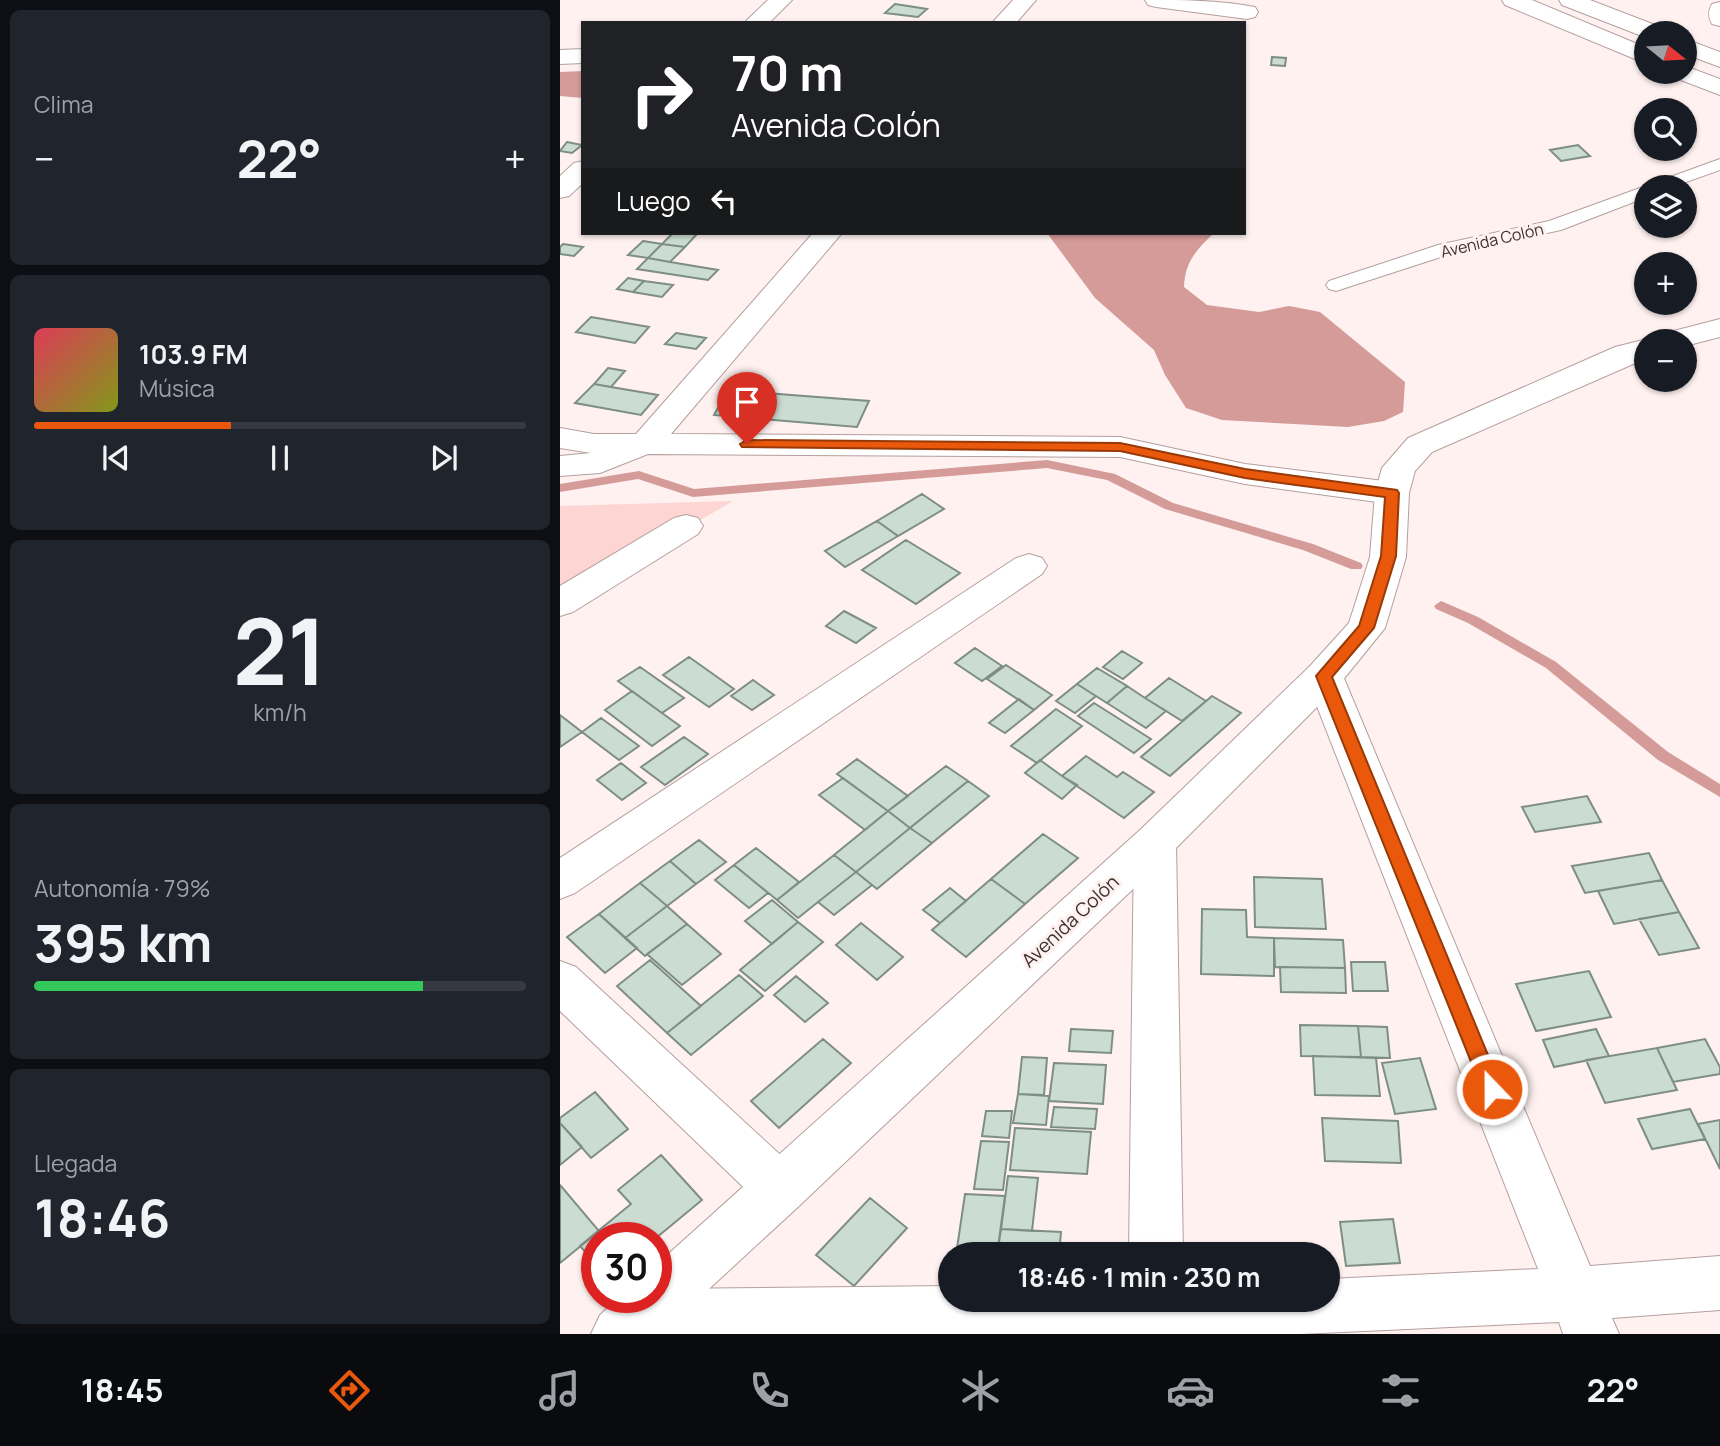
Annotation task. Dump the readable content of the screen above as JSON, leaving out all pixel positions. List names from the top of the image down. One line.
{"streets":{"street":["Avenida Colón"]},"north":"right","page":{"tile":["Clima",["21","km/h"],["Autonomía · 79%","395 km"],["Llegada","18:46"]],"map_buttons":["+","−"],"turn":["70 m","Avenida Colón"],"heat":["−","22°","+"],"then":"Luego","song":["103.9 FM","Música"],"limit":"30","trip":"18:46 · 1 min · 230 m","tabs":["18:45","22°"]}}
